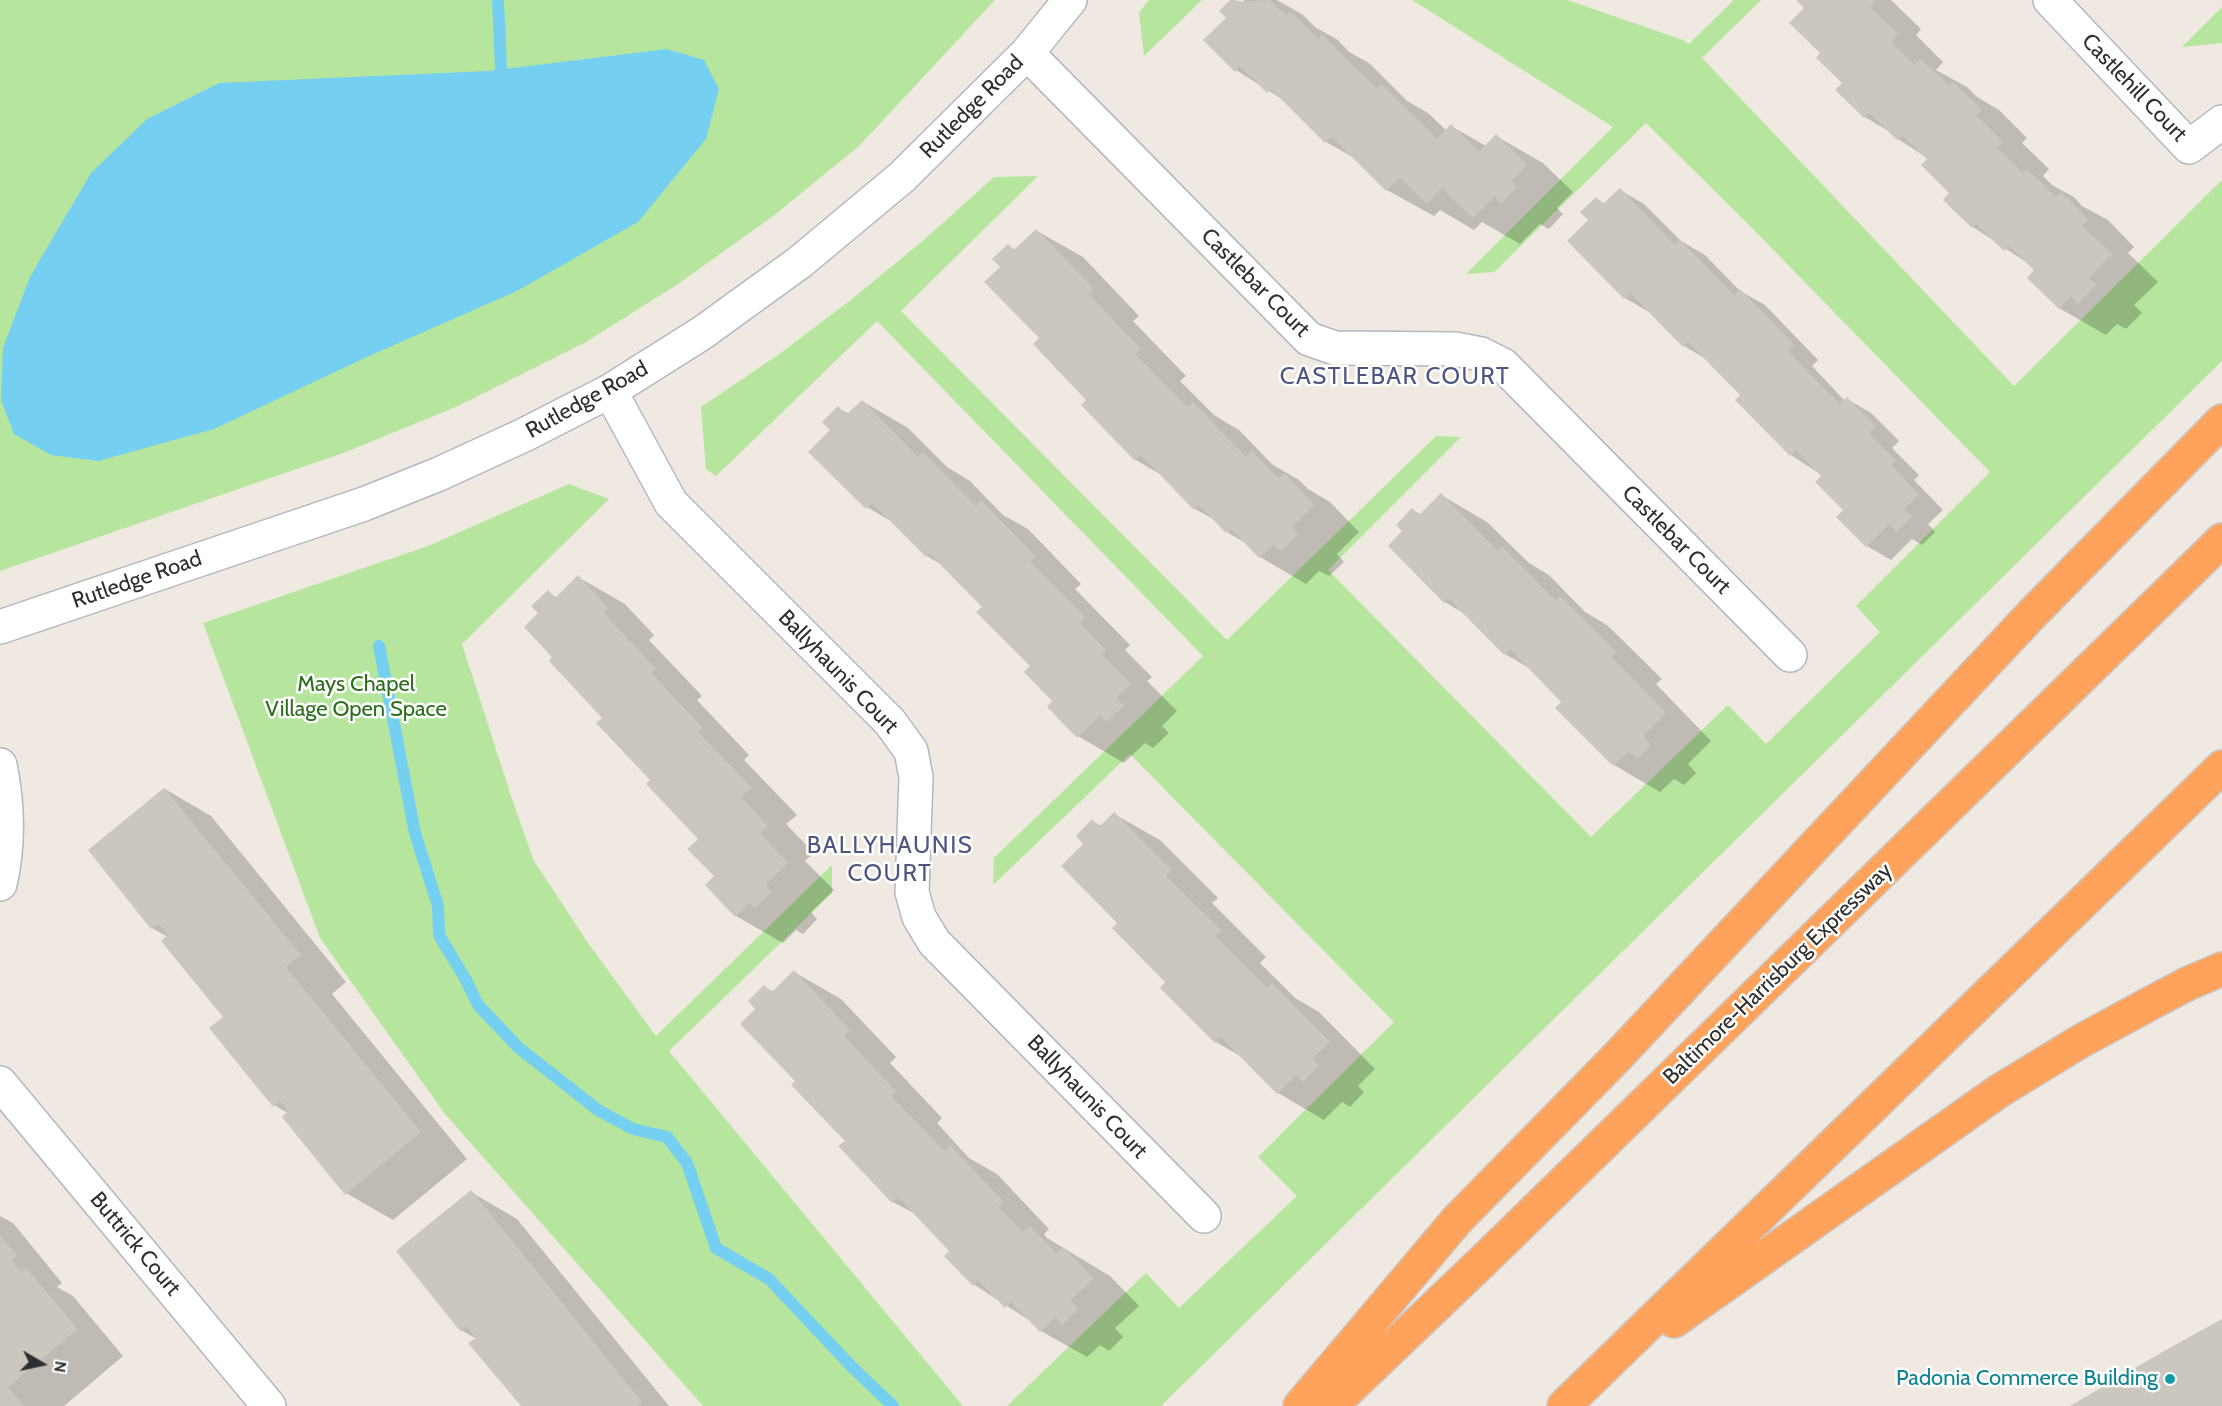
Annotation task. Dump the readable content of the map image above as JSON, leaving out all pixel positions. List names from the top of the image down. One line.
{"streets":{"highway":["Baltimore-Harrisburg Expressway"],"street":["Castlehill Court","Rutledge Road","Castlebar Court","Ballyhaunis Court","Buttrick Court"]},"crossings":[["Rutledge Road","Castlebar Court"],["Rutledge Road","Ballyhaunis Court"]],"districts":["CASTLEBAR COURT","BALLYHAUNIS COURT"],"parks":["Mays Chapel Village Open Space"],"places":["Padonia Commerce Building"],"north":"right"}
